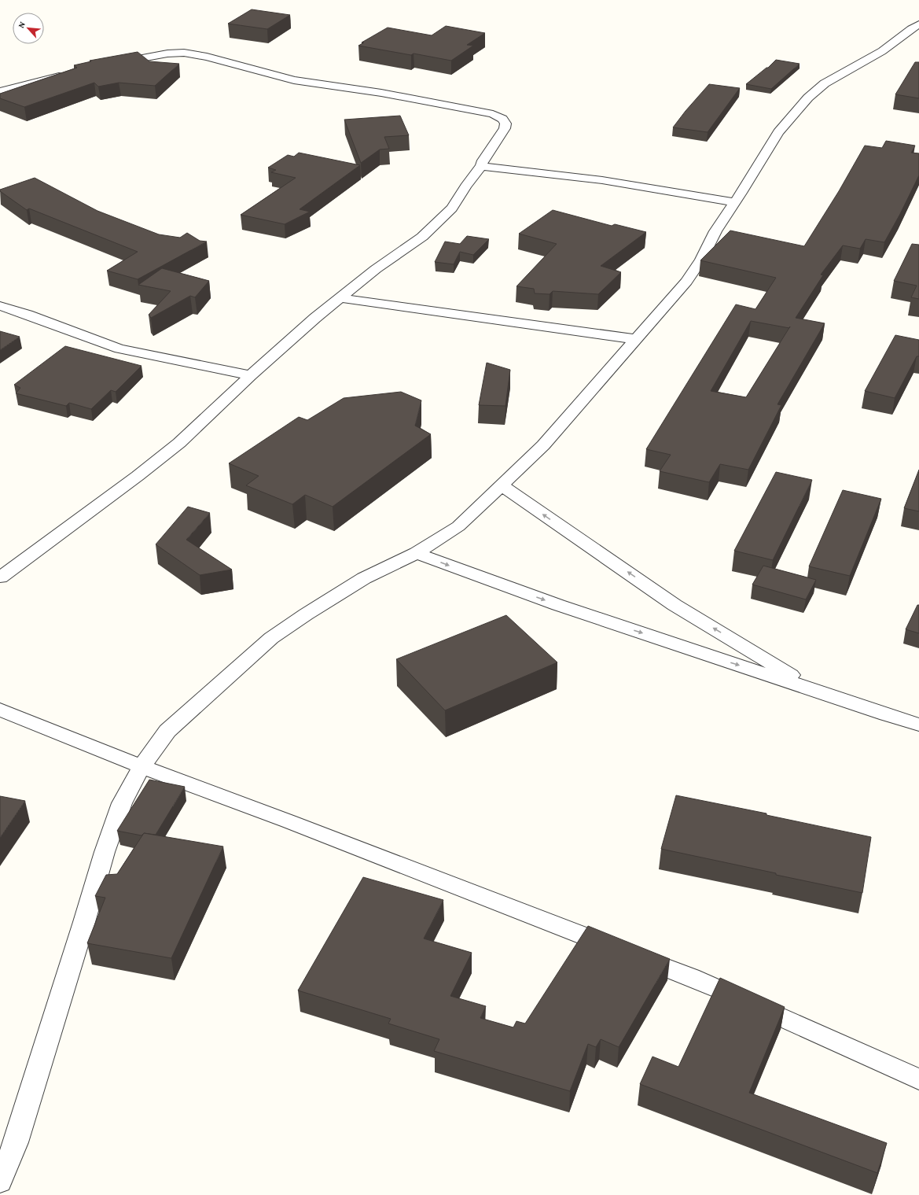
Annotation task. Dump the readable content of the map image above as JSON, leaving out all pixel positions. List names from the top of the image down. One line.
{"north":"top left"}
